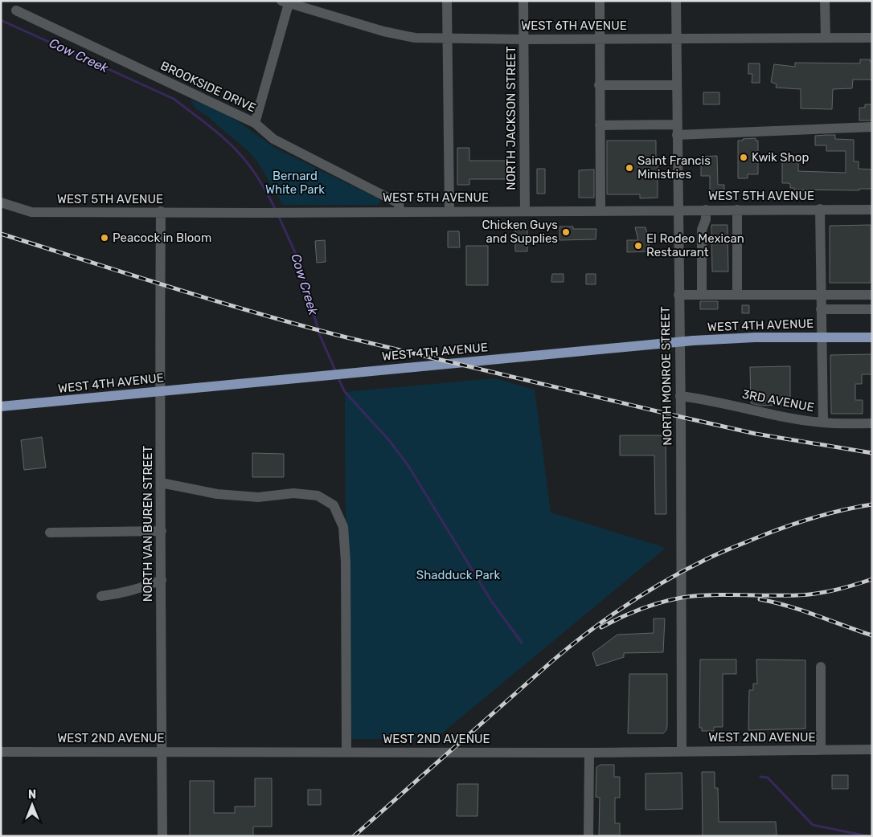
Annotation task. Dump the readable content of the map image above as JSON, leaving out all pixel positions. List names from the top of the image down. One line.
{"streets":{"main road":["WEST 4TH AVENUE"],"street":["WEST 6TH AVENUE","BROOKSIDE DRIVE","NORTH JACKSON STREET","WEST 5TH AVENUE","NORTH MONROE STREET","3RD AVENUE","NORTH VAN BUREN STREET","WEST 2ND AVENUE"]},"crossings":[["WEST 6TH AVENUE","NORTH JACKSON STREET"],["WEST 6TH AVENUE","NORTH MONROE STREET"],["BROOKSIDE DRIVE","WEST 5TH AVENUE"],["NORTH JACKSON STREET","WEST 5TH AVENUE"],["WEST 5TH AVENUE","NORTH MONROE STREET"],["WEST 5TH AVENUE","NORTH VAN BUREN STREET"],["WEST 4TH AVENUE","NORTH VAN BUREN STREET"],["NORTH MONROE STREET","3RD AVENUE"],["NORTH MONROE STREET","WEST 2ND AVENUE"],["NORTH VAN BUREN STREET","WEST 2ND AVENUE"]],"water":["Cow Creek"],"parks":["Bernard White Park","Shadduck Park"],"places":["Kwik Shop","Saint Francis Ministries","Chicken Guys and Supplies","Peacock in Bloom","El Rodeo Mexican Restaurant"],"north":"top"}
